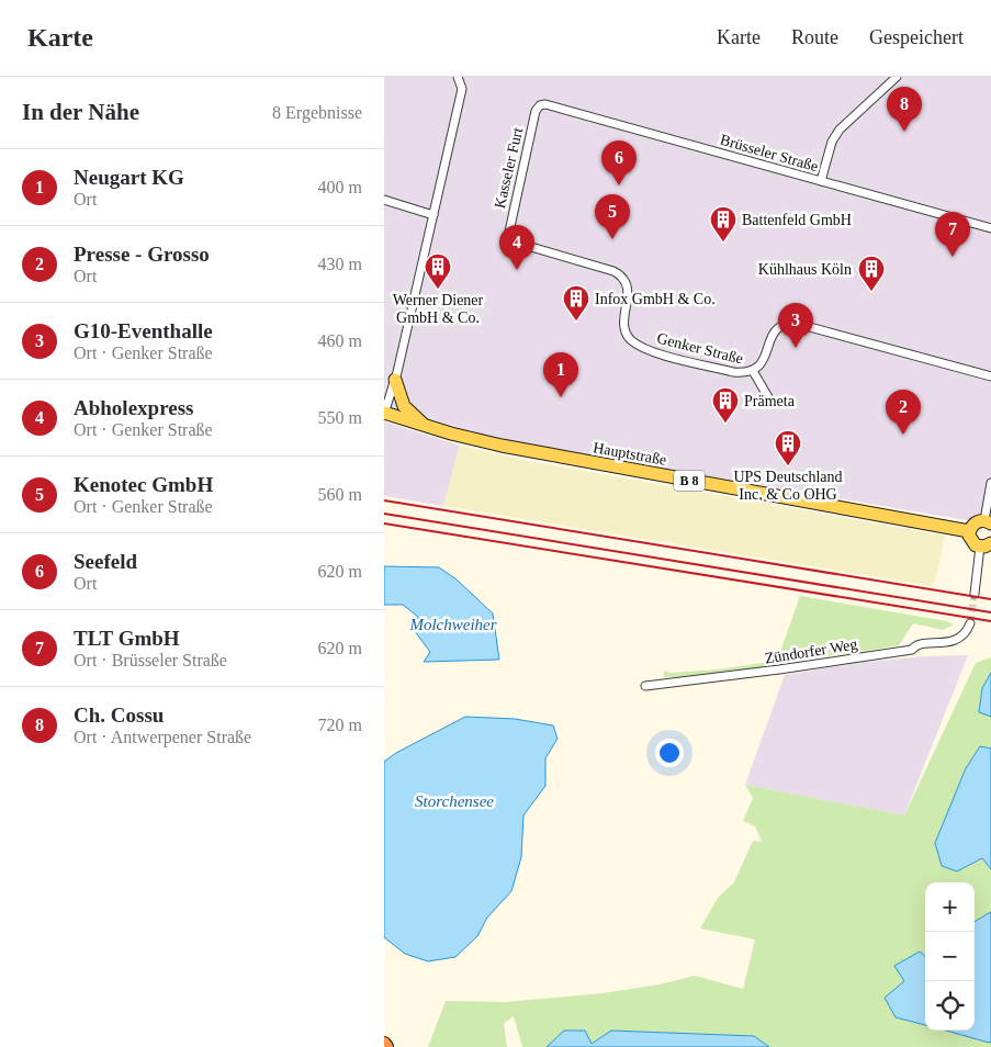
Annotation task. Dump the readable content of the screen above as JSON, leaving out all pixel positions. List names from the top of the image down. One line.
{"streets":{"main road":["Hauptstraße","B 8"],"street":["Brüsseler Straße","Kasseler Furt","Genker Straße","Zündorfer Weg"]},"crossings":[["Brüsseler Straße","Kasseler Furt"],["Kasseler Furt","Genker Straße"]],"water":["Molchweiher","Storchensee"],"places":{"building":["Battenfeld GmbH","Werner Diener GmbH & Co.","Kühlhaus Köln","Infox GmbH & Co.","Prämeta","UPS Deutschland Inc. & Co OHG"]},"page":{"header":"Karte","nav":["Karte","Route","Gespeichert"],"heading":["In der Nähe","8 Ergebnisse"],"pins":["8","6","5","7","4","3","1","2"],"list":[{"mark":"1","name":"Neugart KG","note":"Ort","value":"400 m"},{"mark":"2","name":"Presse - Grosso","note":"Ort","value":"430 m"},{"mark":"3","name":"G10-Eventhalle","note":"Ort · Genker Straße","value":"460 m"},{"mark":"4","name":"Abholexpress","note":"Ort · Genker Straße","value":"550 m"},{"mark":"5","name":"Kenotec GmbH","note":"Ort · Genker Straße","value":"560 m"},{"mark":"6","name":"Seefeld","note":"Ort","value":"620 m"},{"mark":"7","name":"TLT GmbH","note":"Ort · Brüsseler Straße","value":"620 m"},{"mark":"8","name":"Ch. Cossu","note":"Ort · Antwerpener Straße","value":"720 m"}],"map_buttons":["+","−"]}}
